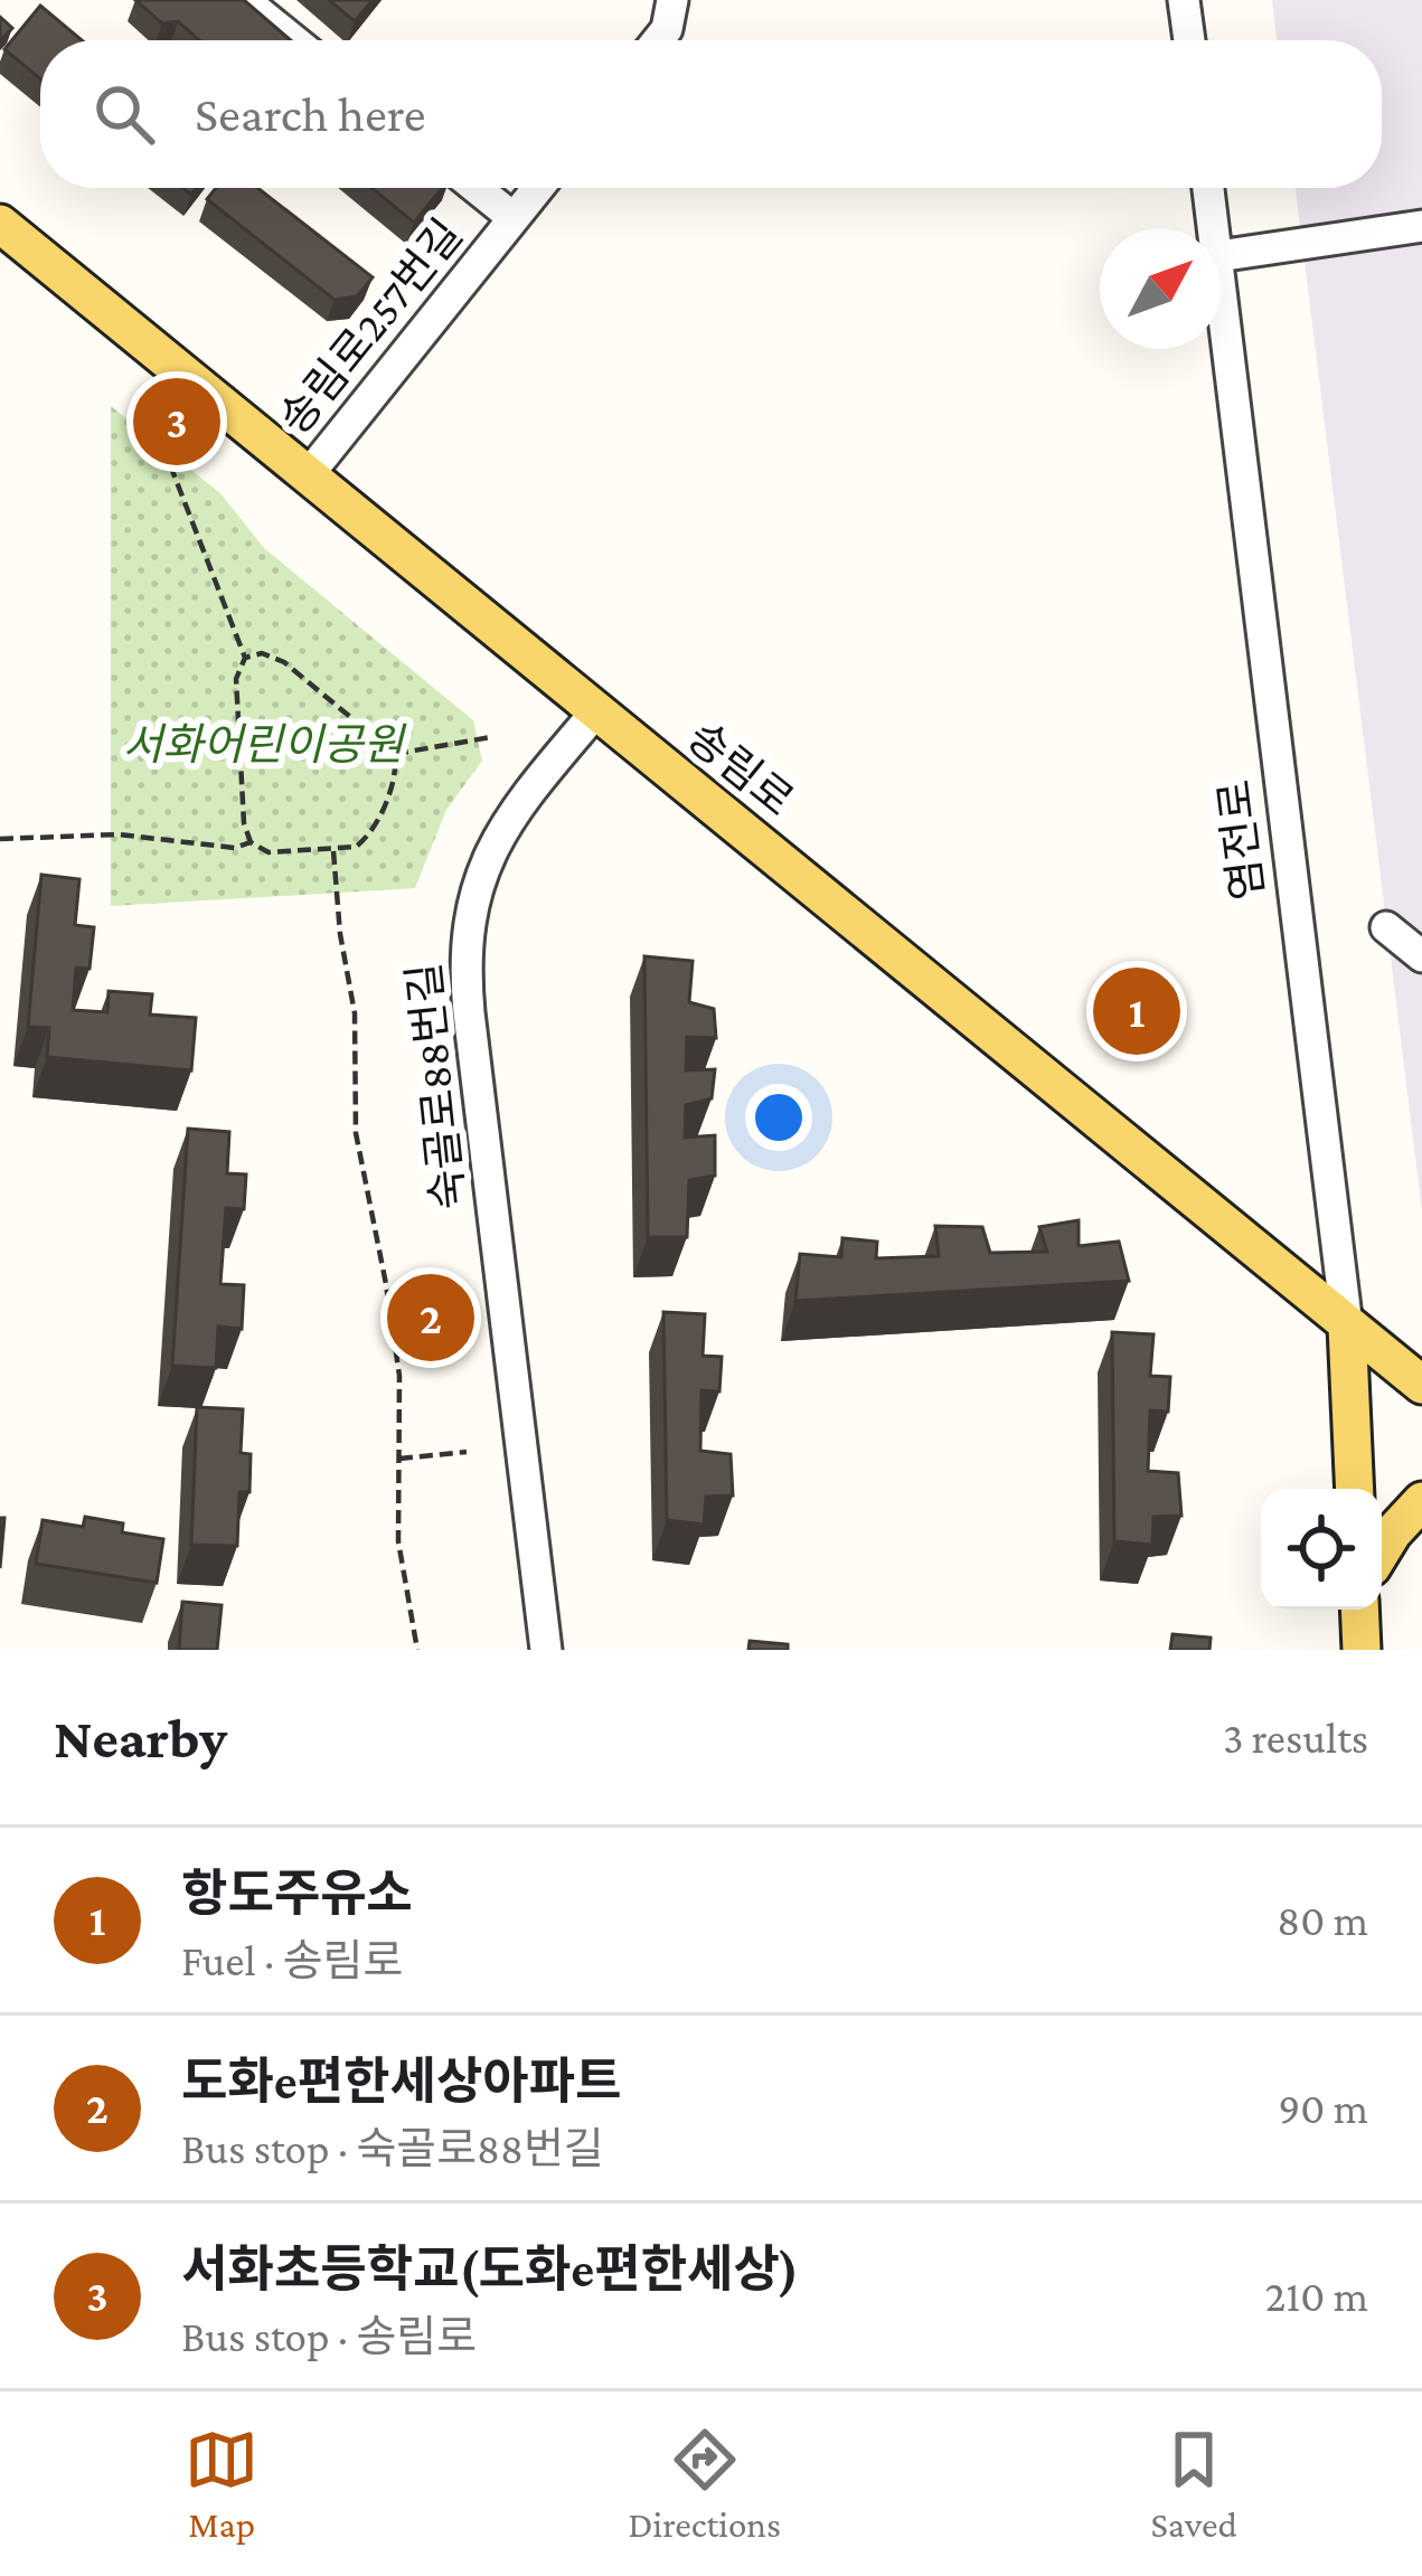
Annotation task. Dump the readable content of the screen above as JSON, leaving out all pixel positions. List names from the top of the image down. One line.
{"streets":{"main road":["송림로","염전로"],"street":["송림로257번길","숙골로88번길"]},"crossings":[["송림로257번길","송림로"],["송림로","염전로"],["송림로","숙골로88번길"]],"parks":["서화어린이공원"],"north":"top right","page":{"search":"Search here","pins":["3","1","2"],"heading":["Nearby","3 results"],"list":[{"mark":"1","name":"항도주유소","note":"Fuel · 송림로","value":"80 m"},{"mark":"2","name":"도화e편한세상아파트","note":"Bus stop · 숙골로88번길","value":"90 m"},{"mark":"3","name":"서화초등학교(도화e편한세상)","note":"Bus stop · 송림로","value":"210 m"}],"nav":["Map","Directions","Saved"]}}
